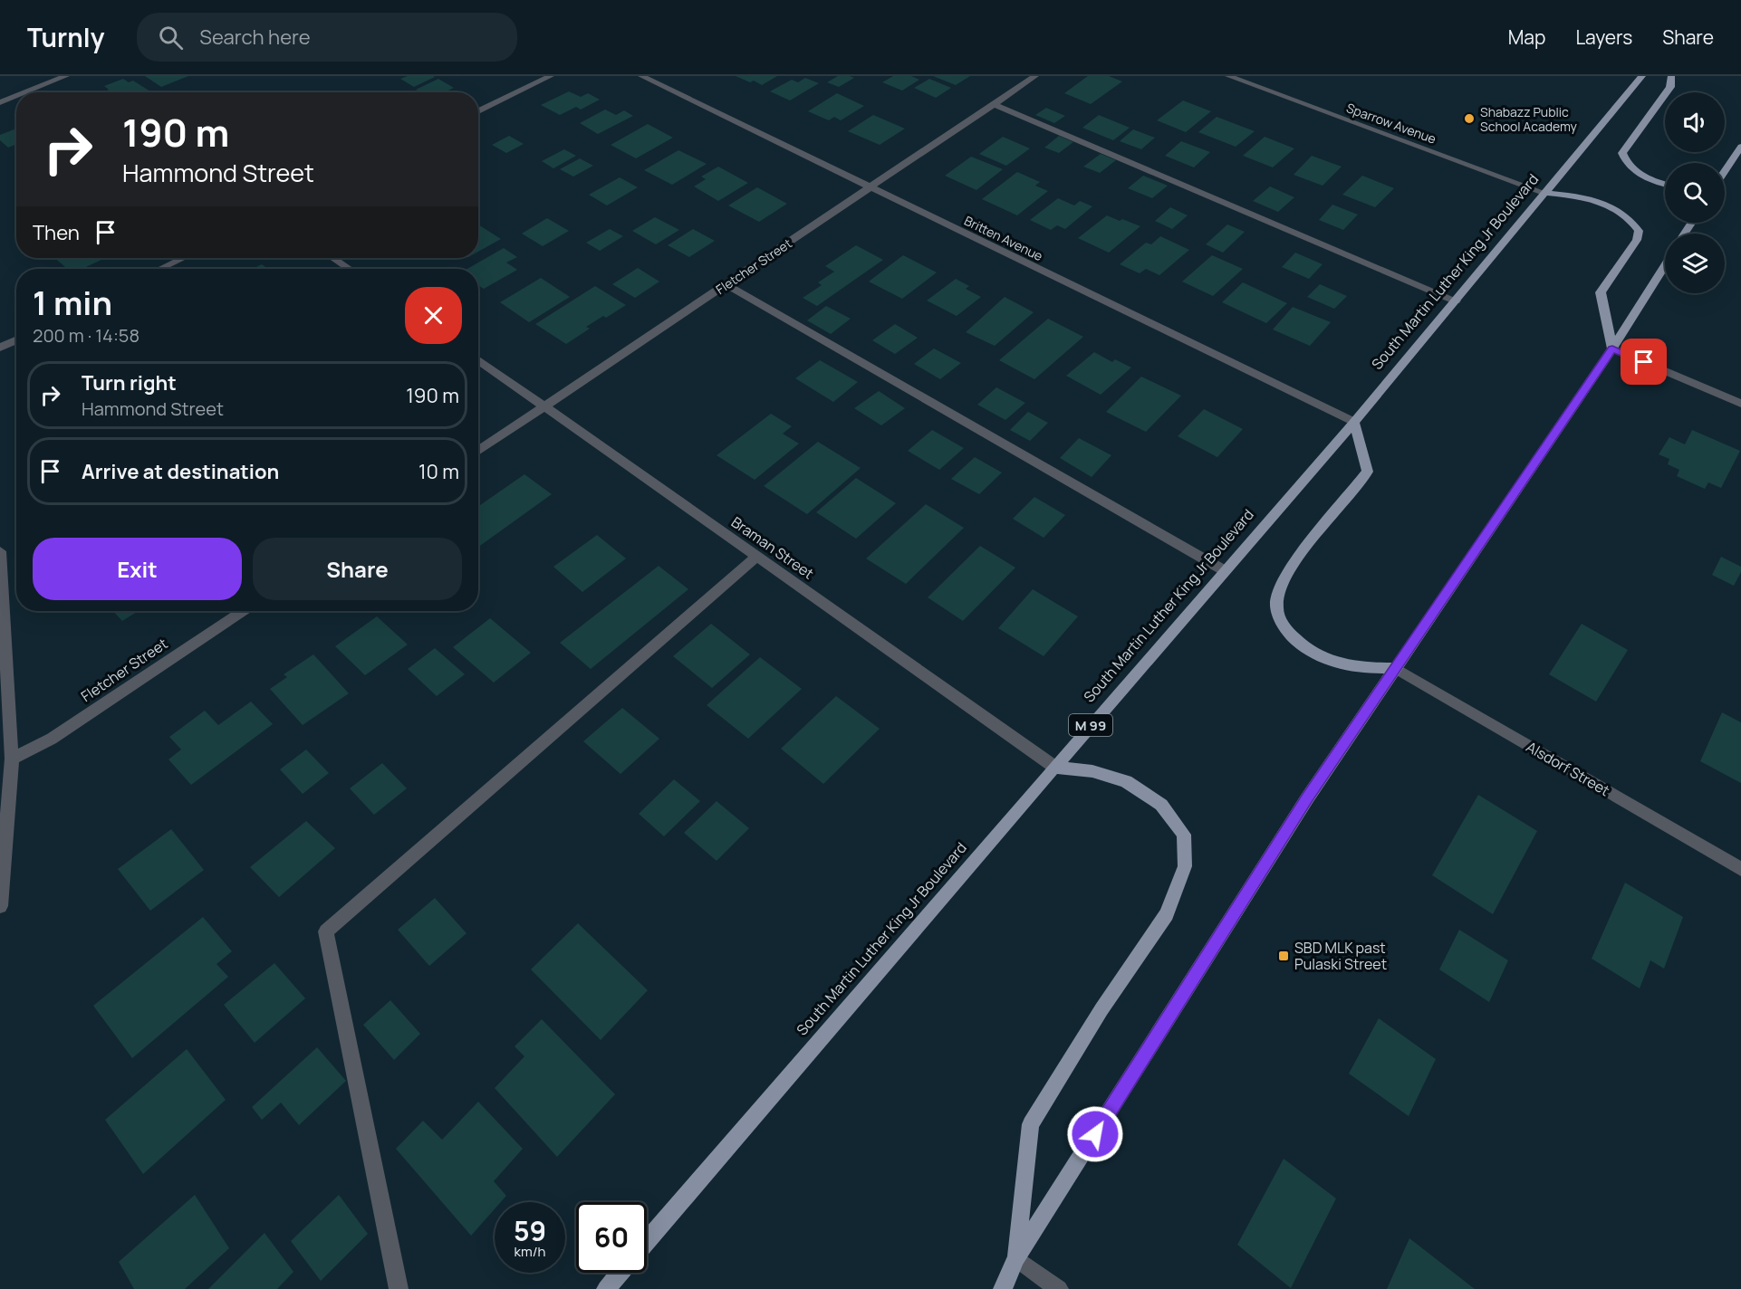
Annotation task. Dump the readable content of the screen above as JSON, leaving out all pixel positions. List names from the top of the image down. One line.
{"streets":{"main road":["South Martin Luther King Jr Boulevard","M 99"],"street":["Sparrow Avenue","Britten Avenue","Fletcher Street","Braman Street","Alsdorf Street"]},"crossings":[["Sparrow Avenue","South Martin Luther King Jr Boulevard"],["Britten Avenue","Fletcher Street"],["Britten Avenue","South Martin Luther King Jr Boulevard"],["Fletcher Street","Braman Street"],["South Martin Luther King Jr Boulevard","Braman Street"]],"places":{"other":["Shabazz Public School Academy"],"transit":["SBD MLK past Pulaski Street"]},"page":{"header":"Turnly","search":"Search here","nav":["Map","Layers","Share"],"turn":["190 m","Hammond Street"],"then":"Then","heading":["1 min","200 m · 14:58"],"list":[{"name":"Turn right","note":"Hammond Street","value":"190 m"},{"name":"Arrive at destination","value":"10 m"}],"buttons":["Exit","Share"],"speed":"59 km/h","limit":"60"}}
